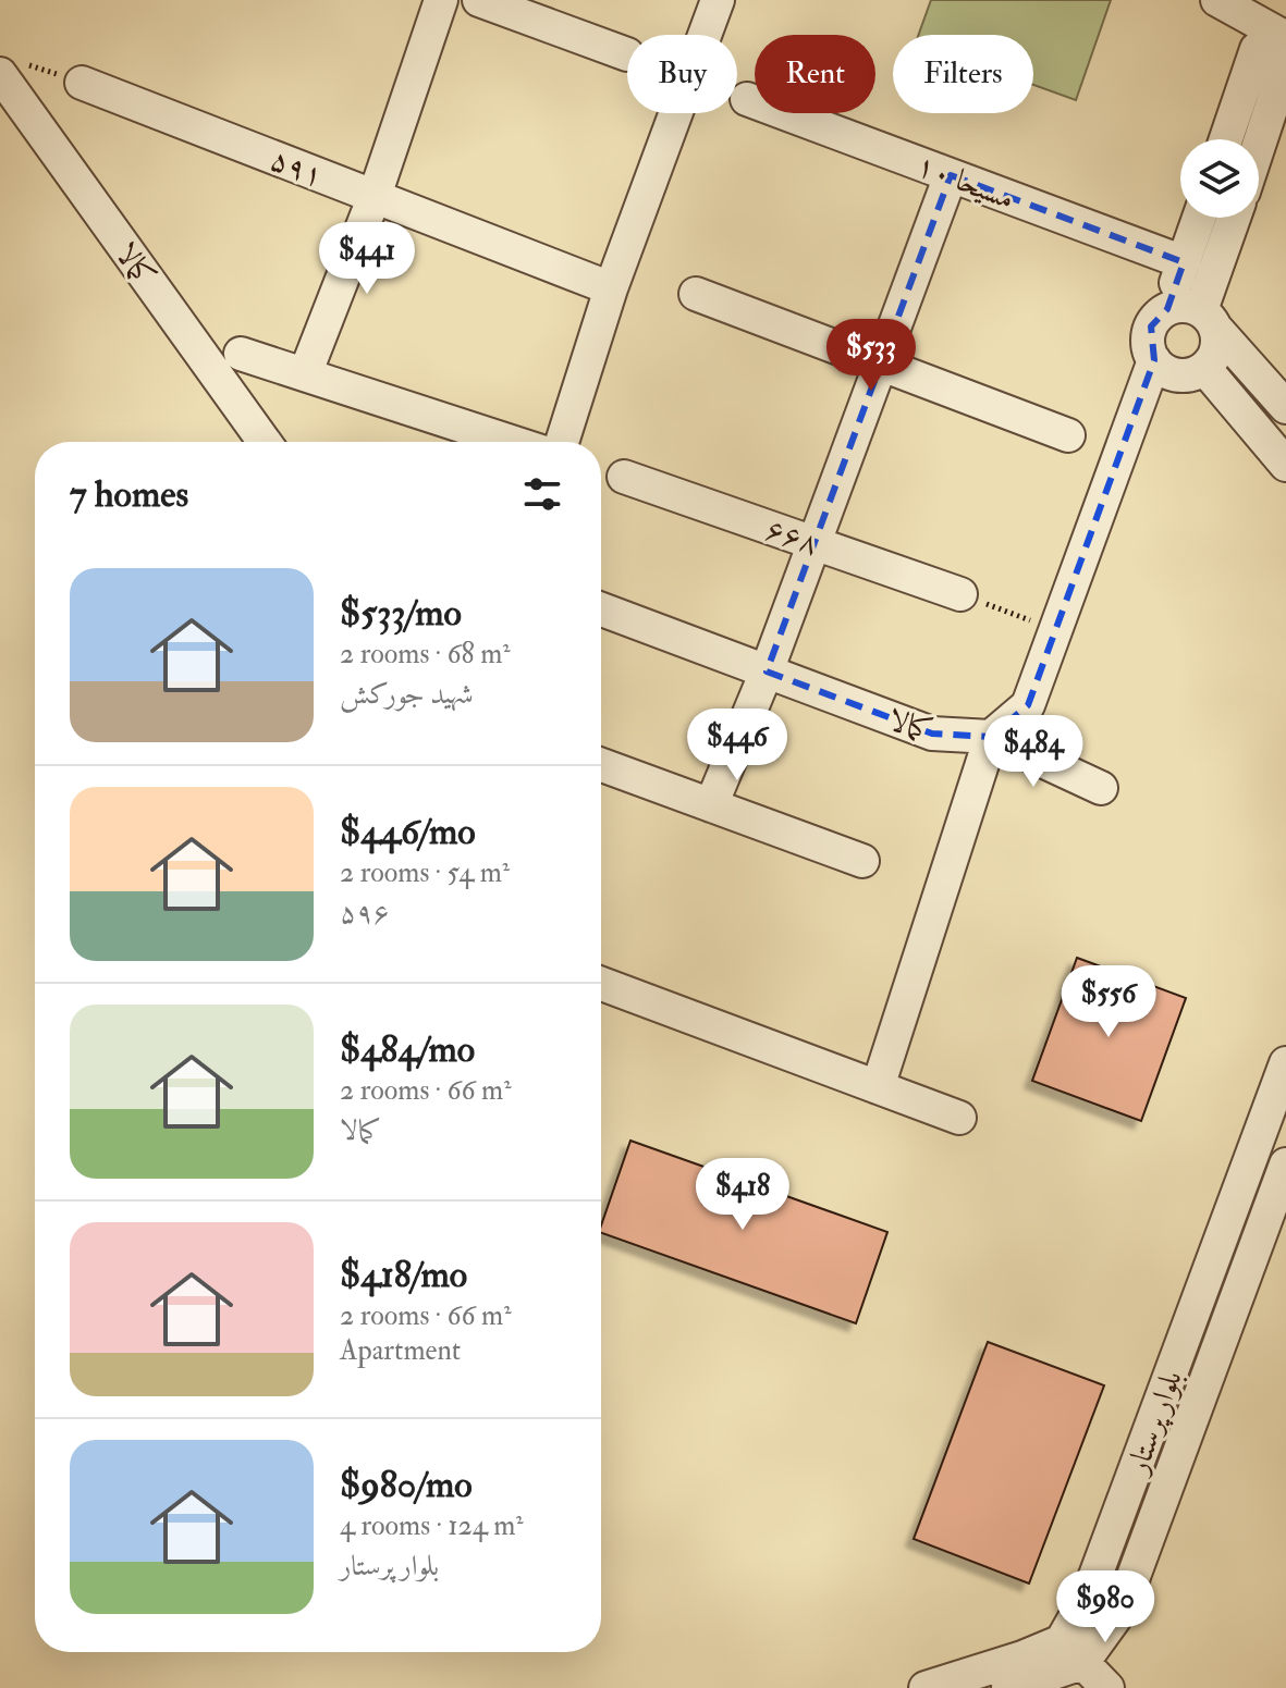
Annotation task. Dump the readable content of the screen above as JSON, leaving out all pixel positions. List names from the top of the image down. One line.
{"streets":{"street":["۵۹۱","مسيحا ۱۰","کمالا","۶۶۸","بلوار پرستار"]},"page":{"chip":["Buy","Rent","Filters"],"price":["$441","$533","$446","$484","$556","$418","$980"],"heading":"7 homes","list":[{"name":"$533/mo","note":"2 rooms · 68 m² · شهید جورکش"},{"name":"$446/mo","note":"2 rooms · 54 m² · ۵۹۶"},{"name":"$484/mo","note":"2 rooms · 66 m² · کمالا"},{"name":"$418/mo","note":"2 rooms · 66 m² · Apartment"},{"name":"$980/mo","note":"4 rooms · 124 m² · بلوار پرستار"}]}}
